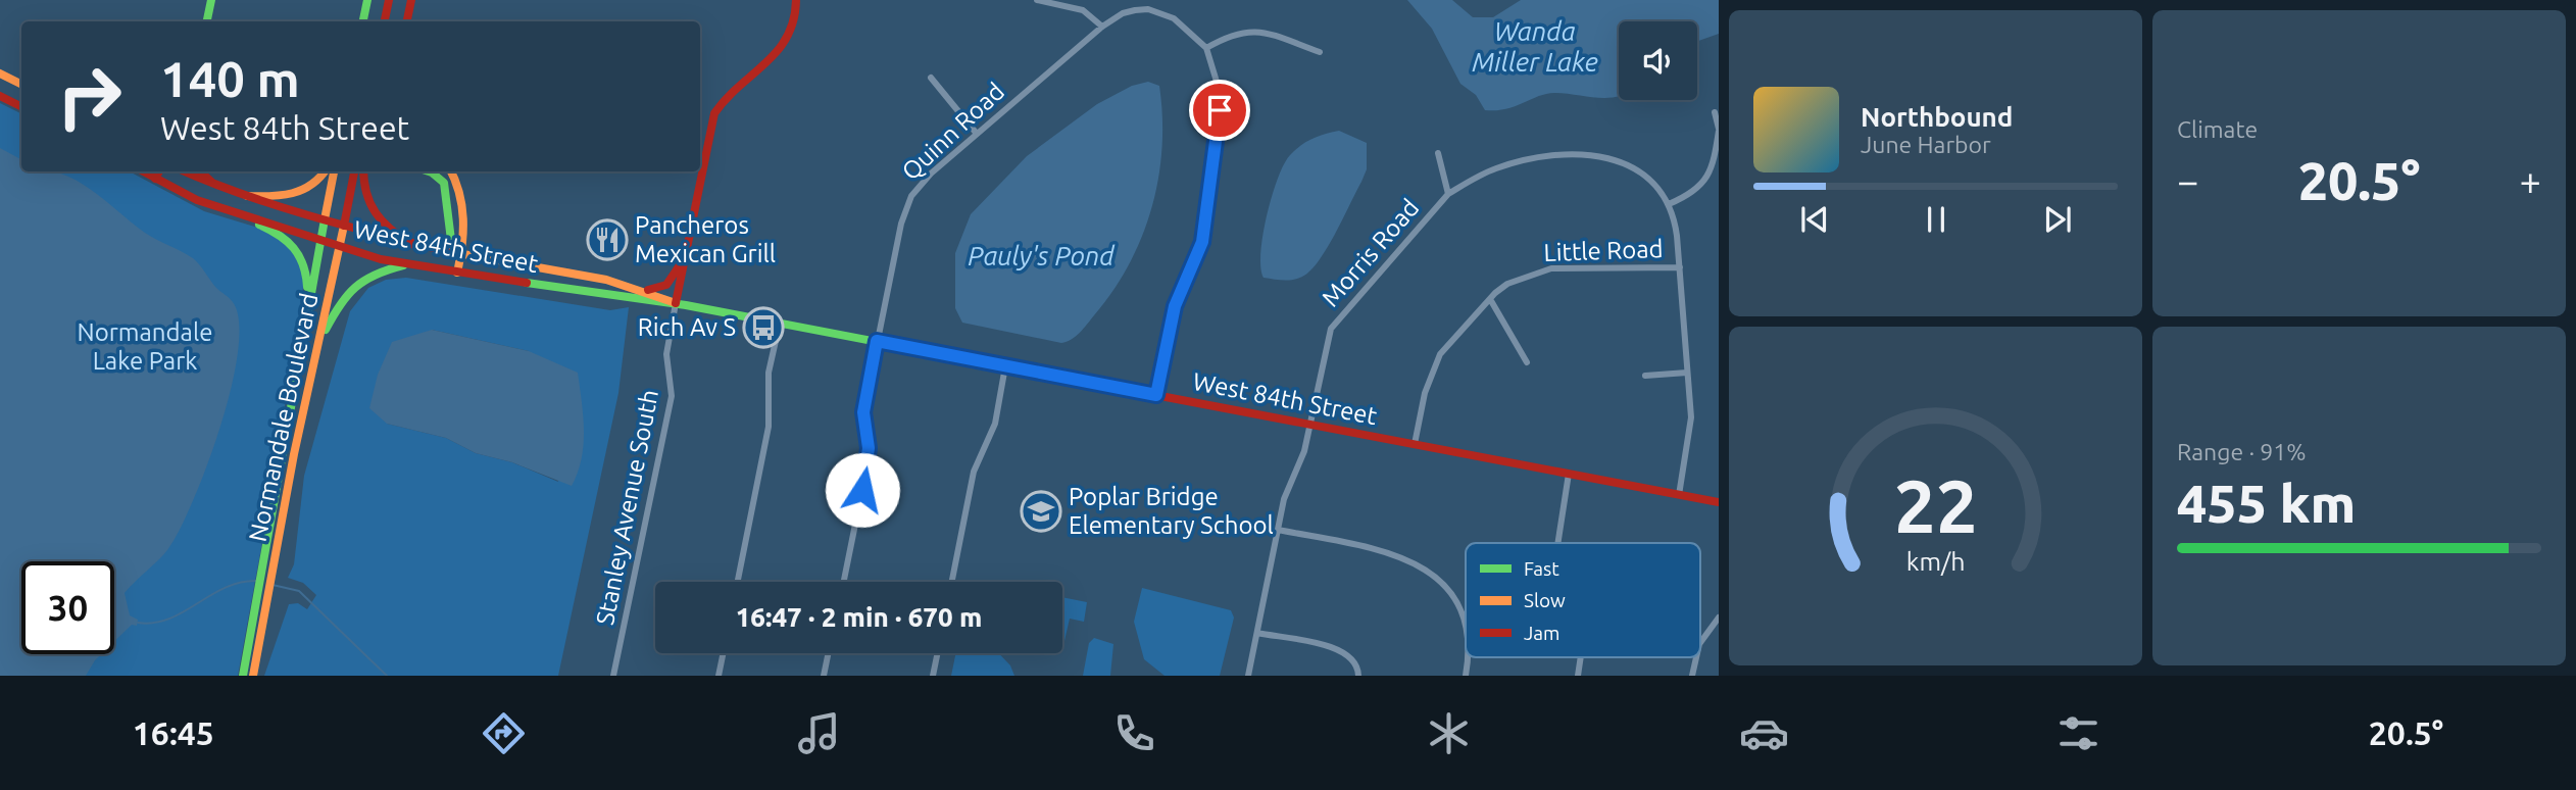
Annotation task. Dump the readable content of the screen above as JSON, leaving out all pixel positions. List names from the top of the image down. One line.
{"streets":{"main road":["West 84th Street","Normandale Boulevard"],"street":["Quinn Road","Little Road","Morris Road","Stanley Avenue South"]},"crossings":[["Quinn Road","West 84th Street"],["West 84th Street","Little Road"],["West 84th Street","Morris Road"],["West 84th Street","Normandale Boulevard"],["West 84th Street","Stanley Avenue South"]],"water":["Wanda Miller Lake","Pauly's Pond"],"parks":["Normandale Lake Park"],"places":{"restaurant":["Pancheros Mexican Grill"],"bus stop":["Rich Av S"],"school or university":["Poplar Bridge Elementary School"]},"legend":["Fast","Slow","Jam"],"page":{"tile":["Climate",["Range · 91%","455 km"]],"turn":["140 m","West 84th Street"],"song":["Northbound","June Harbor"],"heat":["−","20.5°","+"],"limit":"30","trip":"16:47 · 2 min · 670 m","tabs":["16:45","20.5°"],"gauge":["22","km/h"]}}
